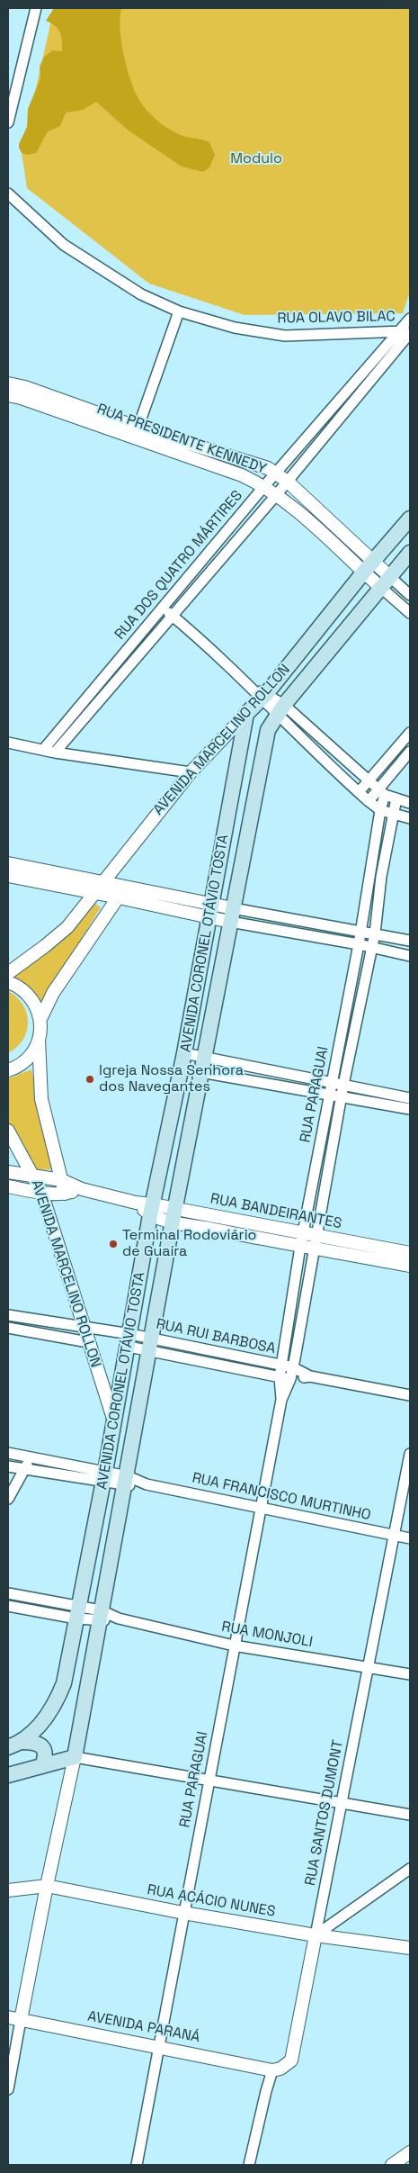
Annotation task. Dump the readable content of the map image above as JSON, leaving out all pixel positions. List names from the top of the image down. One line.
{"streets":{"main road":["AVENIDA MARCELINO ROLLON","AVENIDA CORONEL OTÁVIO TOSTA"],"street":["RUA OLAVO BILAC","RUA PRESIDENTE KENNEDY","RUA DOS QUATRO MÁRTIRES","RUA PARAGUAI","RUA BANDEIRANTES","RUA RUI BARBOSA","RUA FRANCISCO MURTINHO","RUA MONJOLI","RUA SANTOS DUMONT","RUA ACÁCIO NUNES","AVENIDA PARANÁ"]},"crossings":[["RUA OLAVO BILAC","RUA DOS QUATRO MÁRTIRES"],["RUA PRESIDENTE KENNEDY","RUA DOS QUATRO MÁRTIRES"],["RUA PRESIDENTE KENNEDY","AVENIDA MARCELINO ROLLON"],["AVENIDA MARCELINO ROLLON","AVENIDA CORONEL OTÁVIO TOSTA"],["AVENIDA MARCELINO ROLLON","RUA BANDEIRANTES"],["AVENIDA MARCELINO ROLLON","RUA RUI BARBOSA"],["AVENIDA CORONEL OTÁVIO TOSTA","RUA BANDEIRANTES"],["AVENIDA CORONEL OTÁVIO TOSTA","RUA RUI BARBOSA"],["AVENIDA CORONEL OTÁVIO TOSTA","RUA FRANCISCO MURTINHO"],["AVENIDA CORONEL OTÁVIO TOSTA","RUA MONJOLI"],["RUA PARAGUAI","RUA BANDEIRANTES"],["RUA PARAGUAI","RUA RUI BARBOSA"],["RUA PARAGUAI","RUA FRANCISCO MURTINHO"],["RUA PARAGUAI","RUA MONJOLI"],["RUA PARAGUAI","RUA ACÁCIO NUNES"],["RUA PARAGUAI","AVENIDA PARANÁ"],["RUA FRANCISCO MURTINHO","RUA SANTOS DUMONT"],["RUA MONJOLI","RUA SANTOS DUMONT"],["RUA SANTOS DUMONT","RUA ACÁCIO NUNES"],["RUA SANTOS DUMONT","AVENIDA PARANÁ"]],"parks":["Modulo"],"places":["Igreja Nossa Senhora dos Navegantes","Terminal Rodoviário de Guaíra"]}
